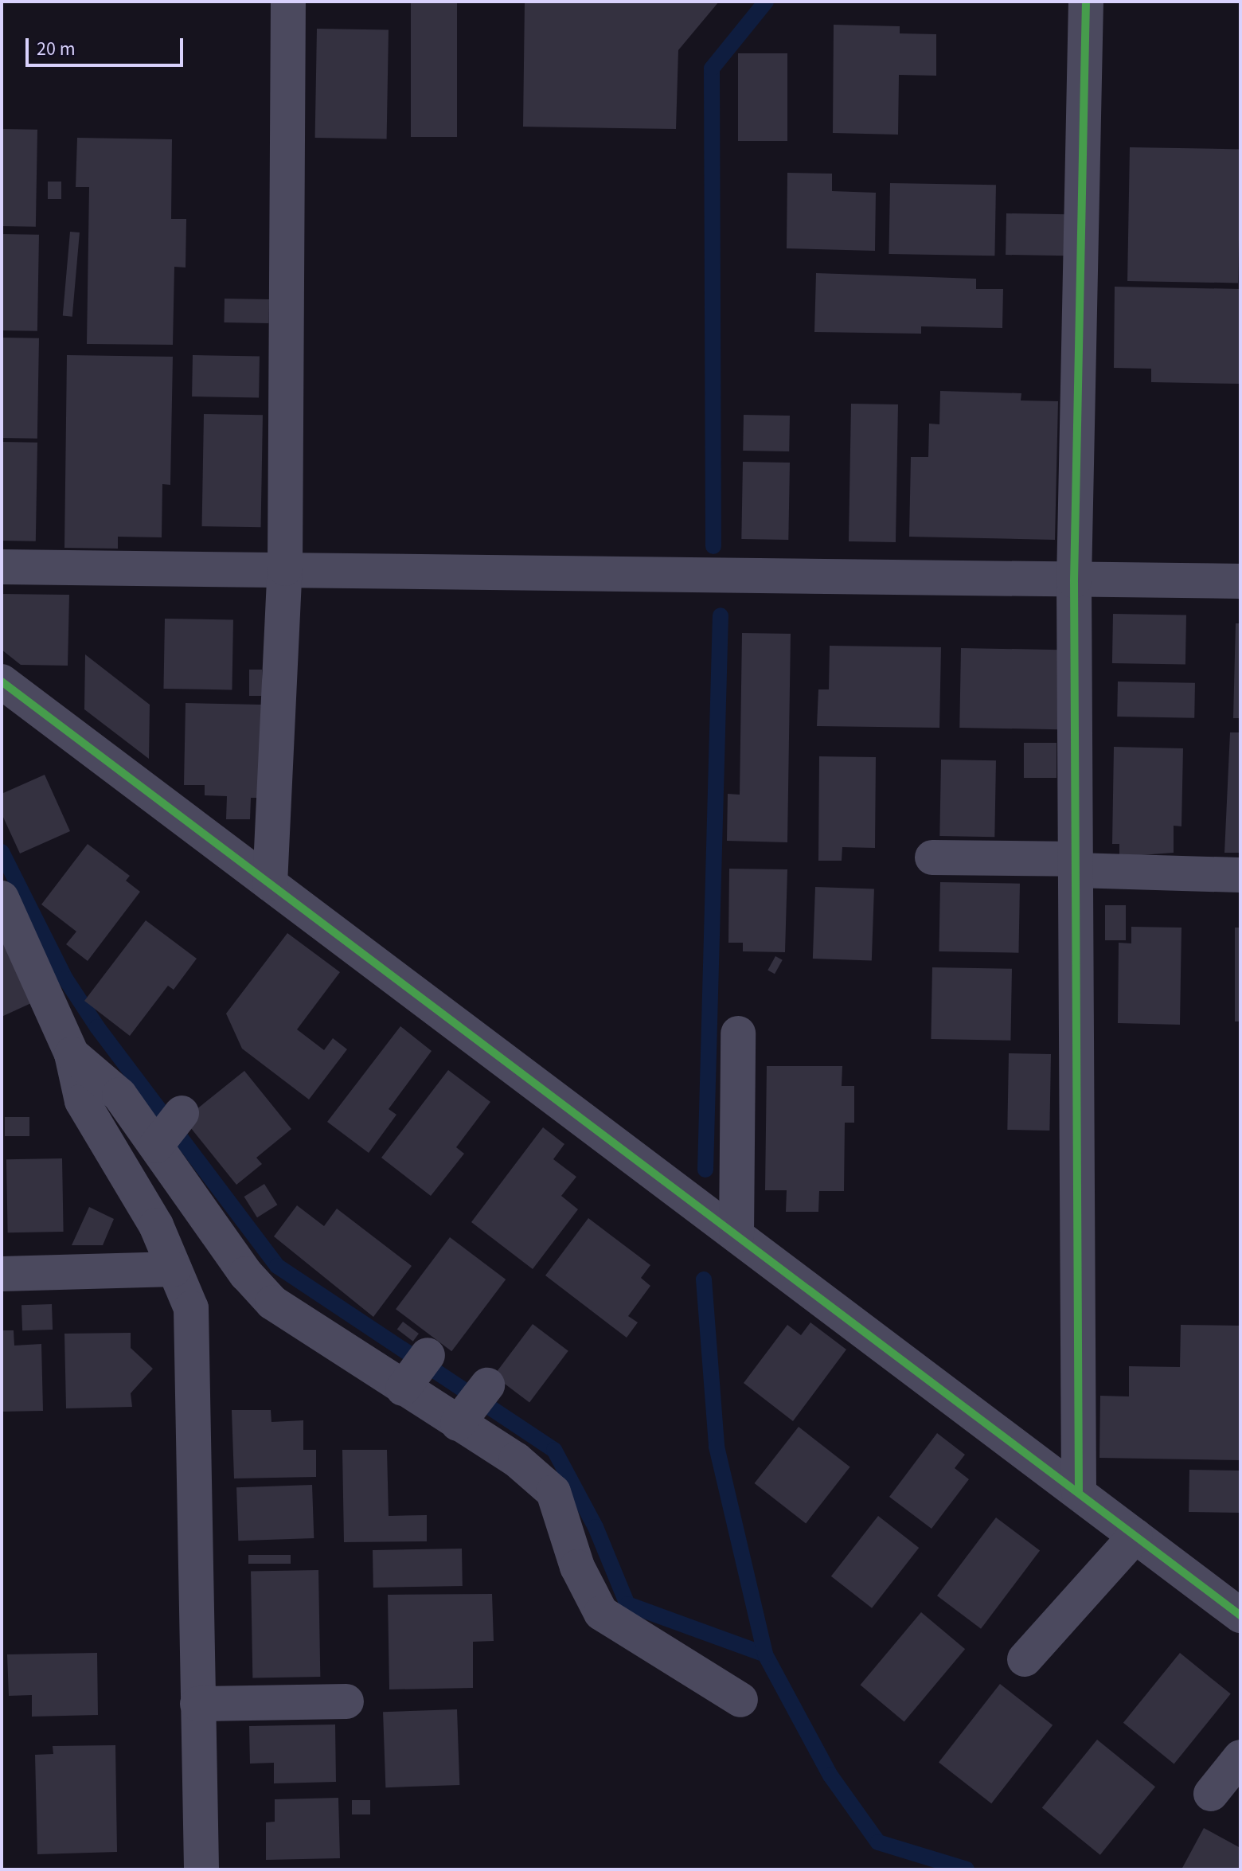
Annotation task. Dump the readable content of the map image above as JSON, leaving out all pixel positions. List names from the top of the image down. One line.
{"scale_bar":"20 m"}
